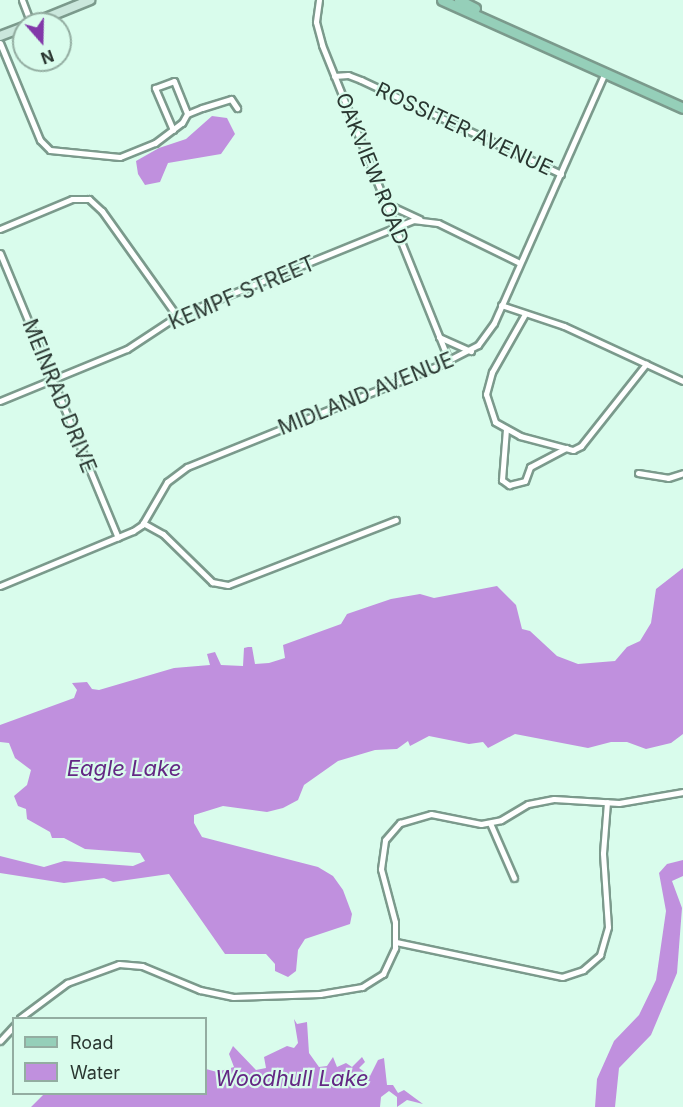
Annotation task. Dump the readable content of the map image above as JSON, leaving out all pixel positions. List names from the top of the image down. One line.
{"streets":{"street":["ROSSITER AVENUE","OAKVIEW ROAD","KEMPF STREET","MIDLAND AVENUE","MEINRAD DRIVE"]},"crossings":[["ROSSITER AVENUE","OAKVIEW ROAD"],["ROSSITER AVENUE","MIDLAND AVENUE"],["OAKVIEW ROAD","KEMPF STREET"],["OAKVIEW ROAD","MIDLAND AVENUE"],["KEMPF STREET","MEINRAD DRIVE"],["MIDLAND AVENUE","MEINRAD DRIVE"]],"water":["Eagle Lake","Woodhull Lake"],"legend":["Road","Water"],"north":"bottom"}
